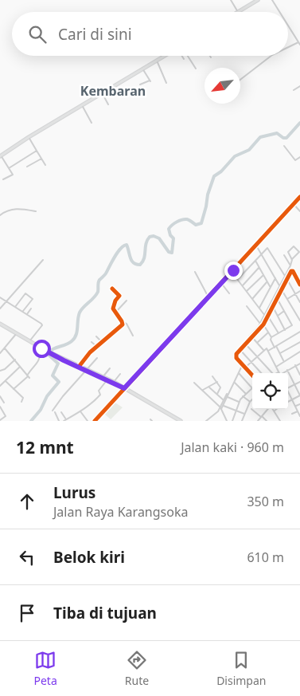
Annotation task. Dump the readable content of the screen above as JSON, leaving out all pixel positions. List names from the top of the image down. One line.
{"districts":["Kembaran"],"north":"bottom left","page":{"search":"Cari di sini","heading":["12 mnt","Jalan kaki · 960 m"],"list":[["Lurus","Jalan Raya Karangsoka","350 m"],["Belok kiri","610 m"],"Tiba di tujuan"],"nav":["Peta","Rute","Disimpan"]}}
